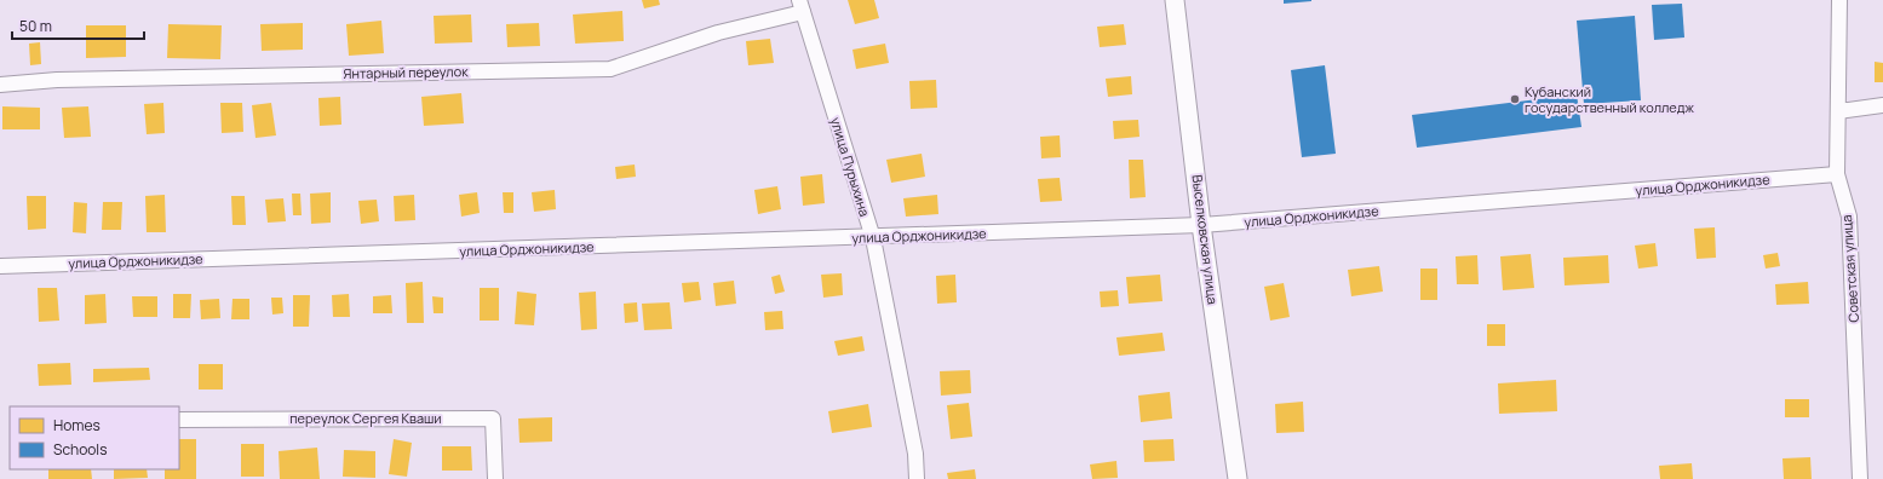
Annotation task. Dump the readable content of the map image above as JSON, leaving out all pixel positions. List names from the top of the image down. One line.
{"streets":{"street":["Янтарный переулок","улица Пурыхина","улица Орджоникидзе","Выселковская улица","Советская улица","переулок Сергея Кваши"]},"crossings":[["Янтарный переулок","улица Пурыхина"],["улица Пурыхина","улица Орджоникидзе"],["улица Орджоникидзе","Выселковская улица"],["улица Орджоникидзе","Советская улица"]],"places":["Кубанский государственный колледж"],"legend":["Homes","Schools"],"scale_bar":"50 m"}
